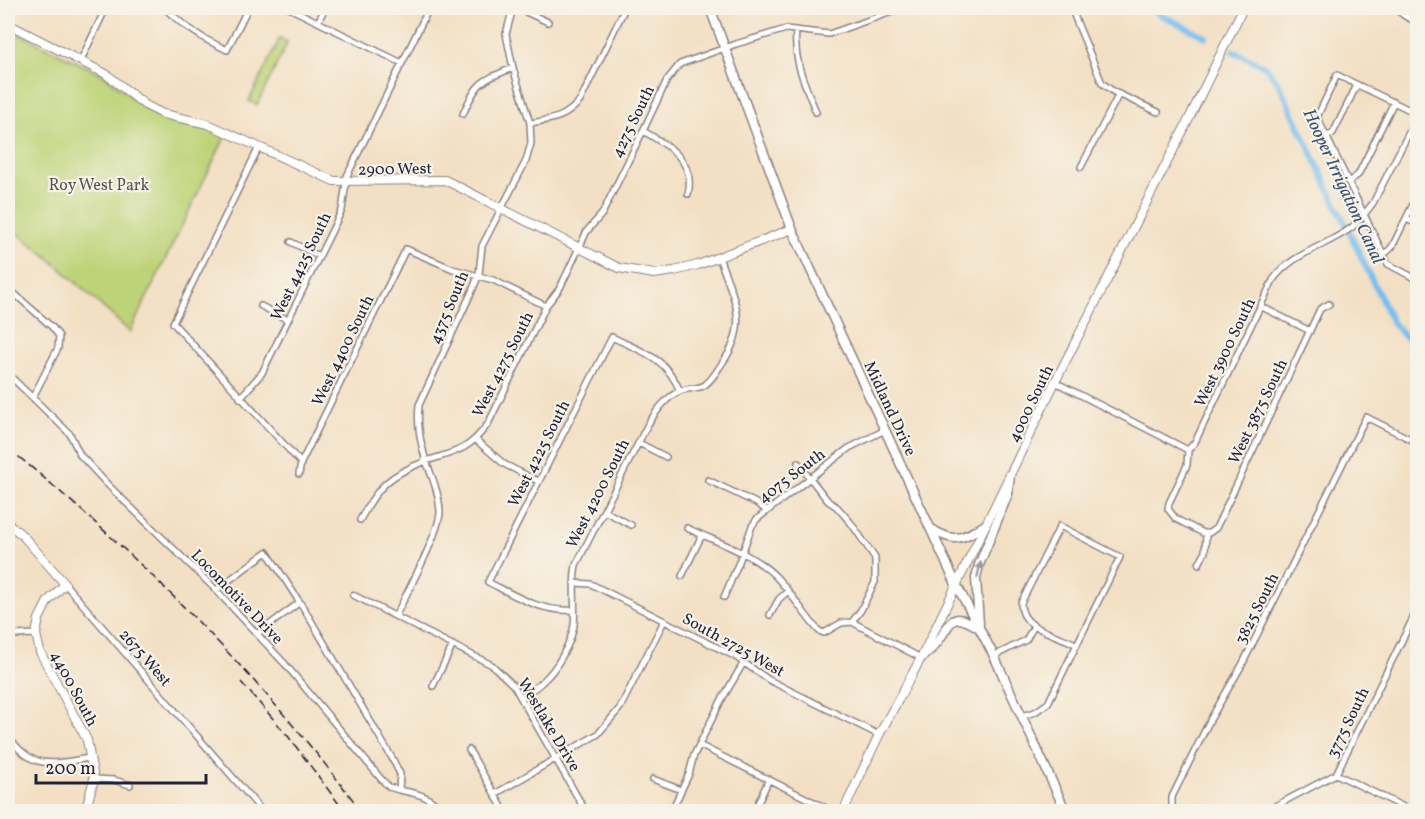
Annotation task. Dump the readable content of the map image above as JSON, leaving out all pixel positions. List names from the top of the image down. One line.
{"streets":{"main road":["Midland Drive"],"street":["4275 South","2900 West","West 4425 South","4375 South","West 4400 South","West 3900 South","West 4275 South","4000 South","West 3875 South","West 4225 South","4075 South","West 4200 South","Locomotive Drive","3825 South","South 2725 West","2675 West","4400 South","3775 South","Westlake Drive"]},"crossings":[["4275 South","West 4275 South"],["4275 South","Midland Drive"],["2900 West","West 4425 South"],["2900 West","4375 South"],["2900 West","West 4275 South"],["2900 West","Midland Drive"],["4375 South","West 4400 South"],["4375 South","West 4275 South"],["West 3900 South","West 3875 South"],["4000 South","Midland Drive"],["4000 South","South 2725 West"],["Midland Drive","4075 South"],["West 4225 South","West 4200 South"],["West 4200 South","South 2725 West"],["West 4200 South","Westlake Drive"],["2675 West","4400 South"]],"water":["Hooper Irrigation Canal"],"parks":["Roy West Park"],"scale_bar":"200 m"}
